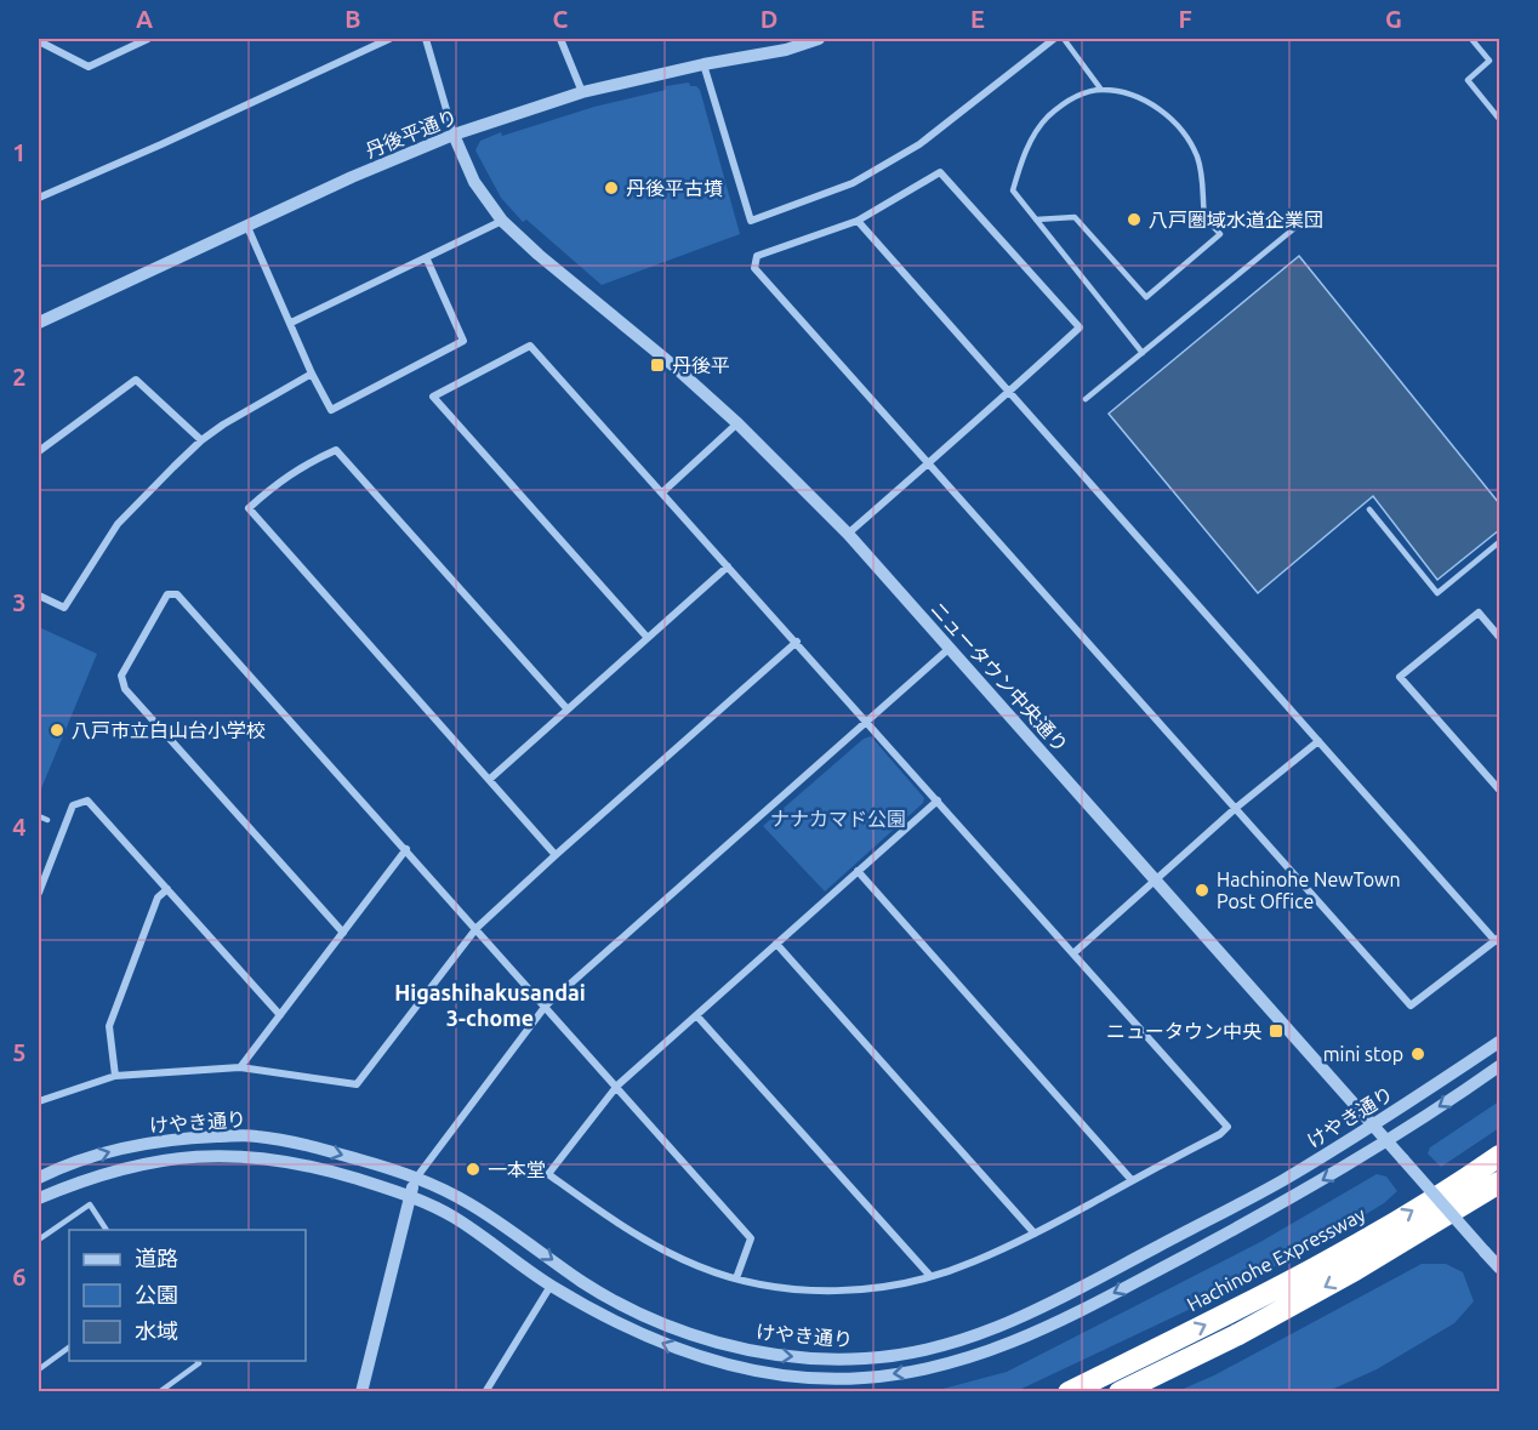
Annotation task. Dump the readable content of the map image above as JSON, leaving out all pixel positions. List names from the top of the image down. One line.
{"streets":{"highway":["Hachinohe Expressway"],"street":["丹後平通り","ニュータウン中央通り","けやき通り"]},"crossings":[["丹後平通り","ニュータウン中央通り"],["ニュータウン中央通り","けやき通り"]],"districts":["Higashihakusandai 3-chome"],"parks":["ナナカマド公園"],"places":{"other":["丹後平古墳","八戸圏域水道企業団","八戸市立白山台小学校","Hachinohe NewTown Post Office","mini stop","一本堂"],"transit":["丹後平","ニュータウン中央"]},"legend":["道路","公園","水域"],"grid":{"columns":["A","B","C","D","E","F","G"],"rows":["1","2","3","4","5","6"]}}
